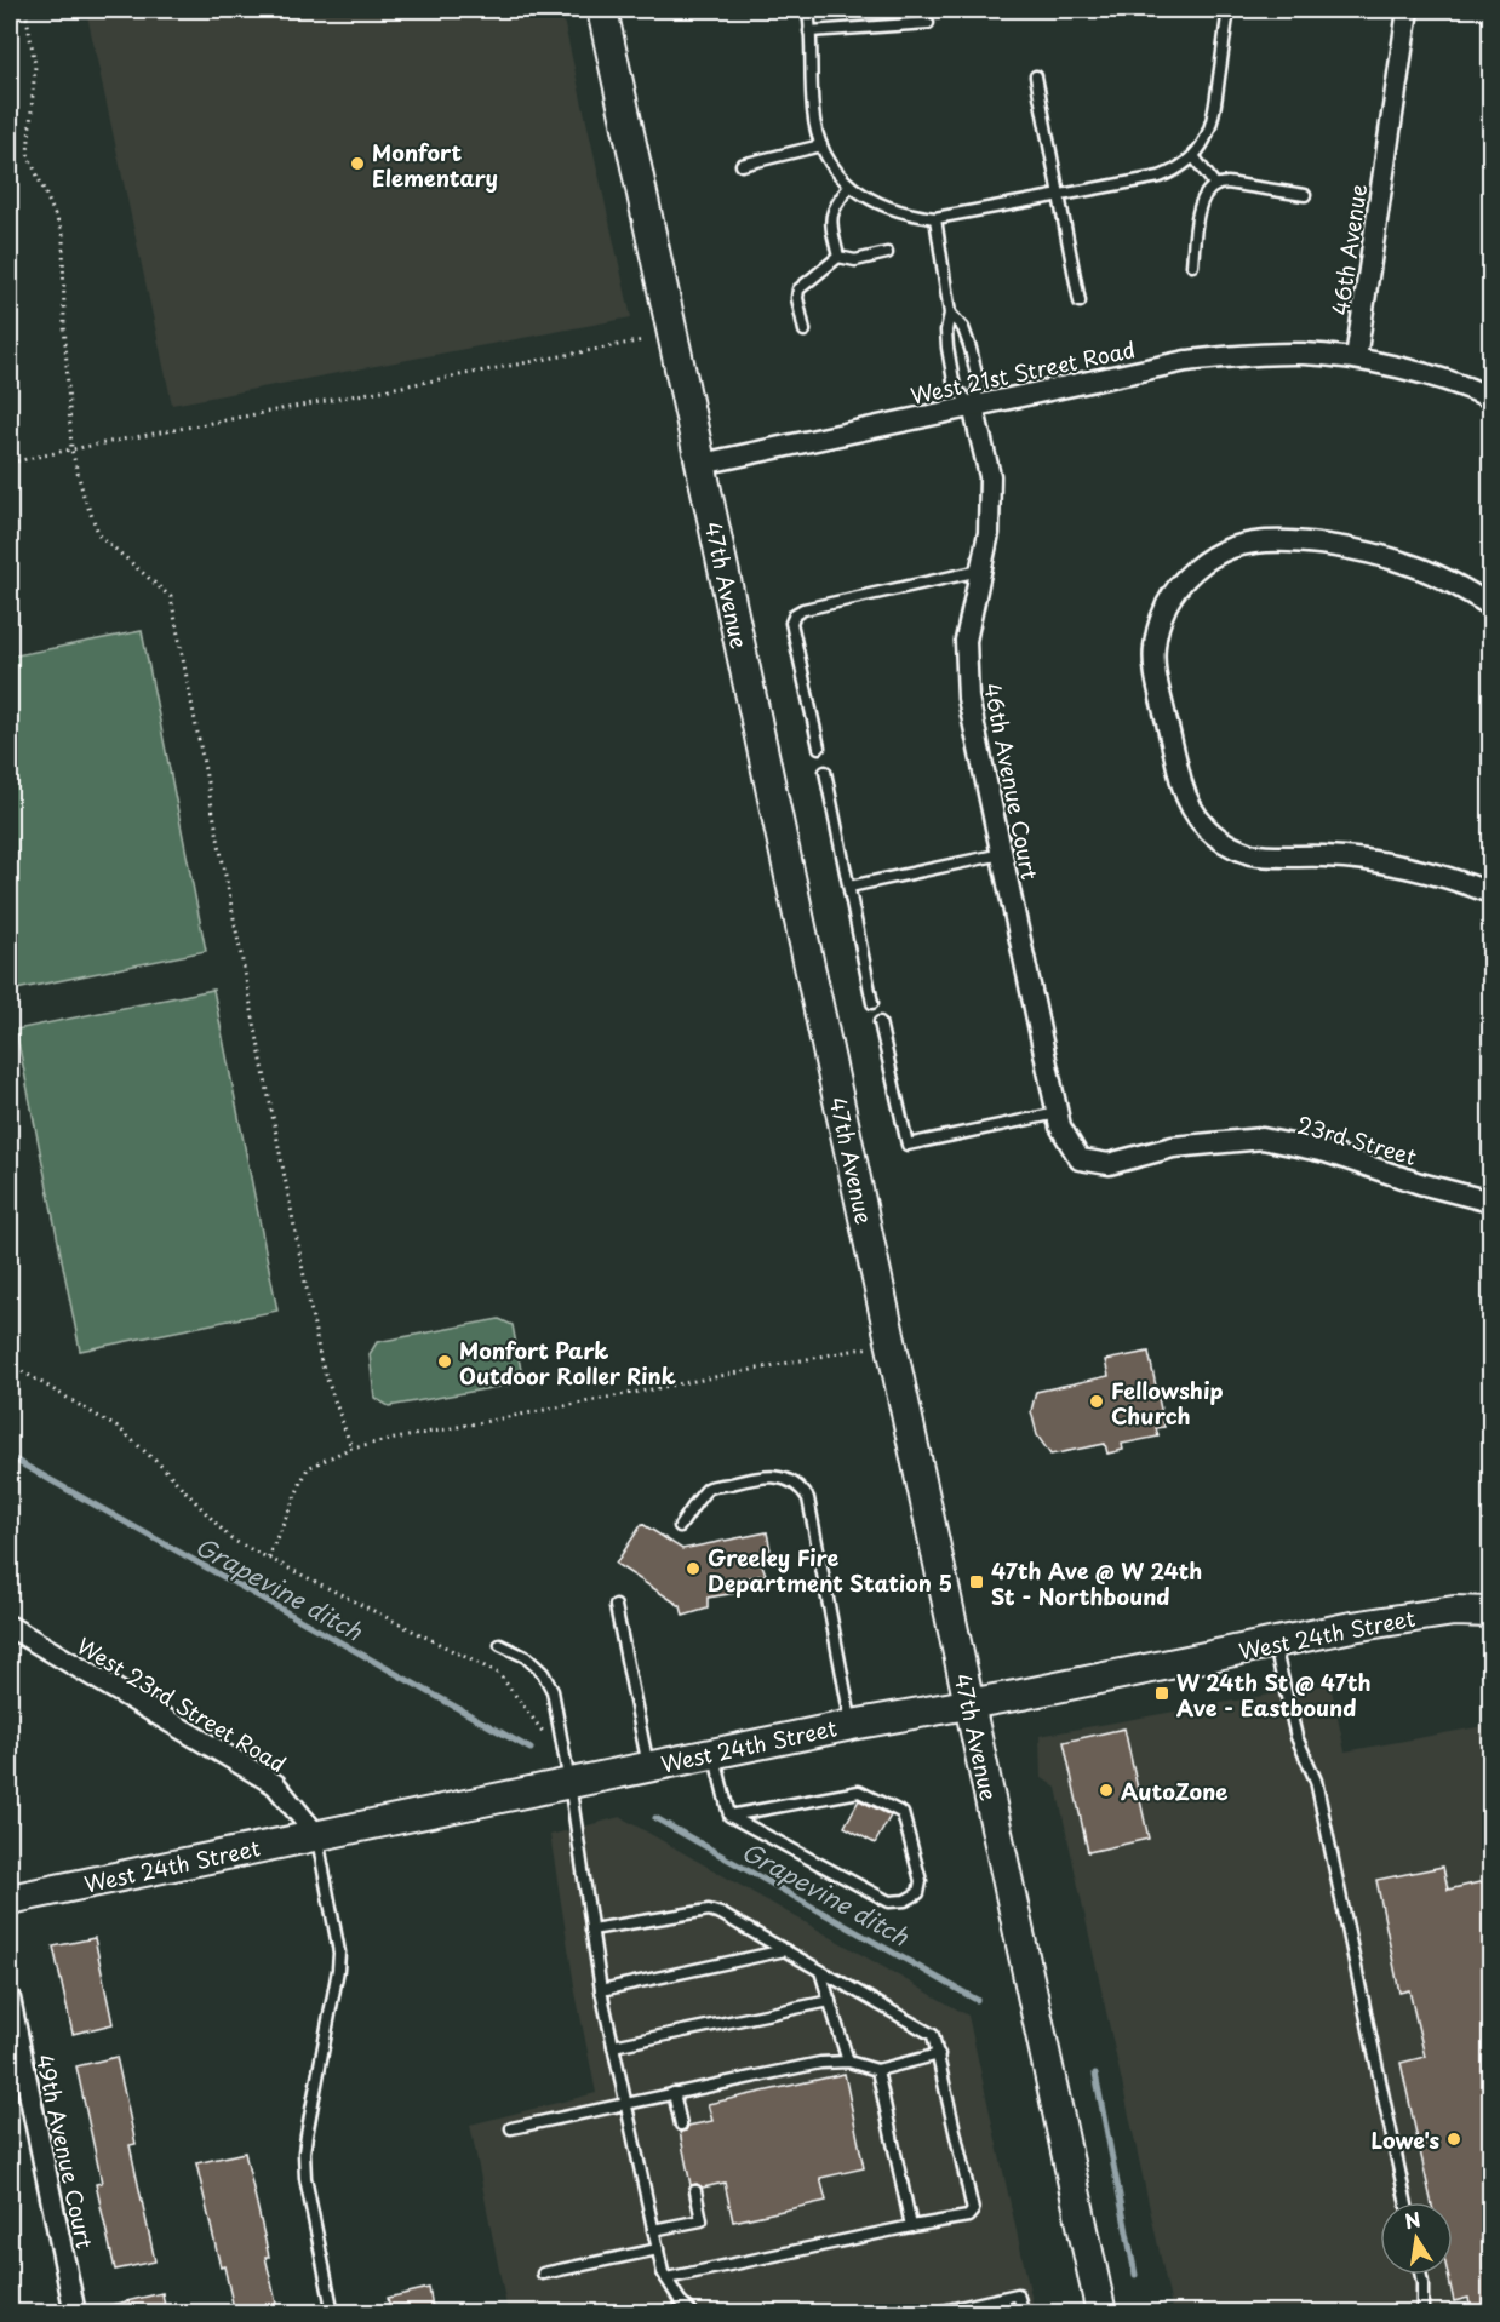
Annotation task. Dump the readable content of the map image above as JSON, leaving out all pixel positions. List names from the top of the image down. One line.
{"streets":{"main road":["47th Avenue","West 24th Street"],"street":["46th Avenue","West 21st Street Road","46th Avenue Court","23rd Street","West 23rd Street Road","49th Avenue Court"]},"crossings":[["46th Avenue","West 21st Street Road"],["West 21st Street Road","47th Avenue"],["West 21st Street Road","46th Avenue Court"],["47th Avenue","West 24th Street"],["46th Avenue Court","23rd Street"],["West 24th Street","West 23rd Street Road"]],"water":["Grapevine ditch"],"places":{"other":["Monfort Elementary","Monfort Park Outdoor Roller Rink","Fellowship Church","Greeley Fire Department Station 5","AutoZone","Lowe's"],"transit":["47th Ave @ W 24th St - Northbound","W 24th St @ 47th Ave - Eastbound"]},"north":"top"}
